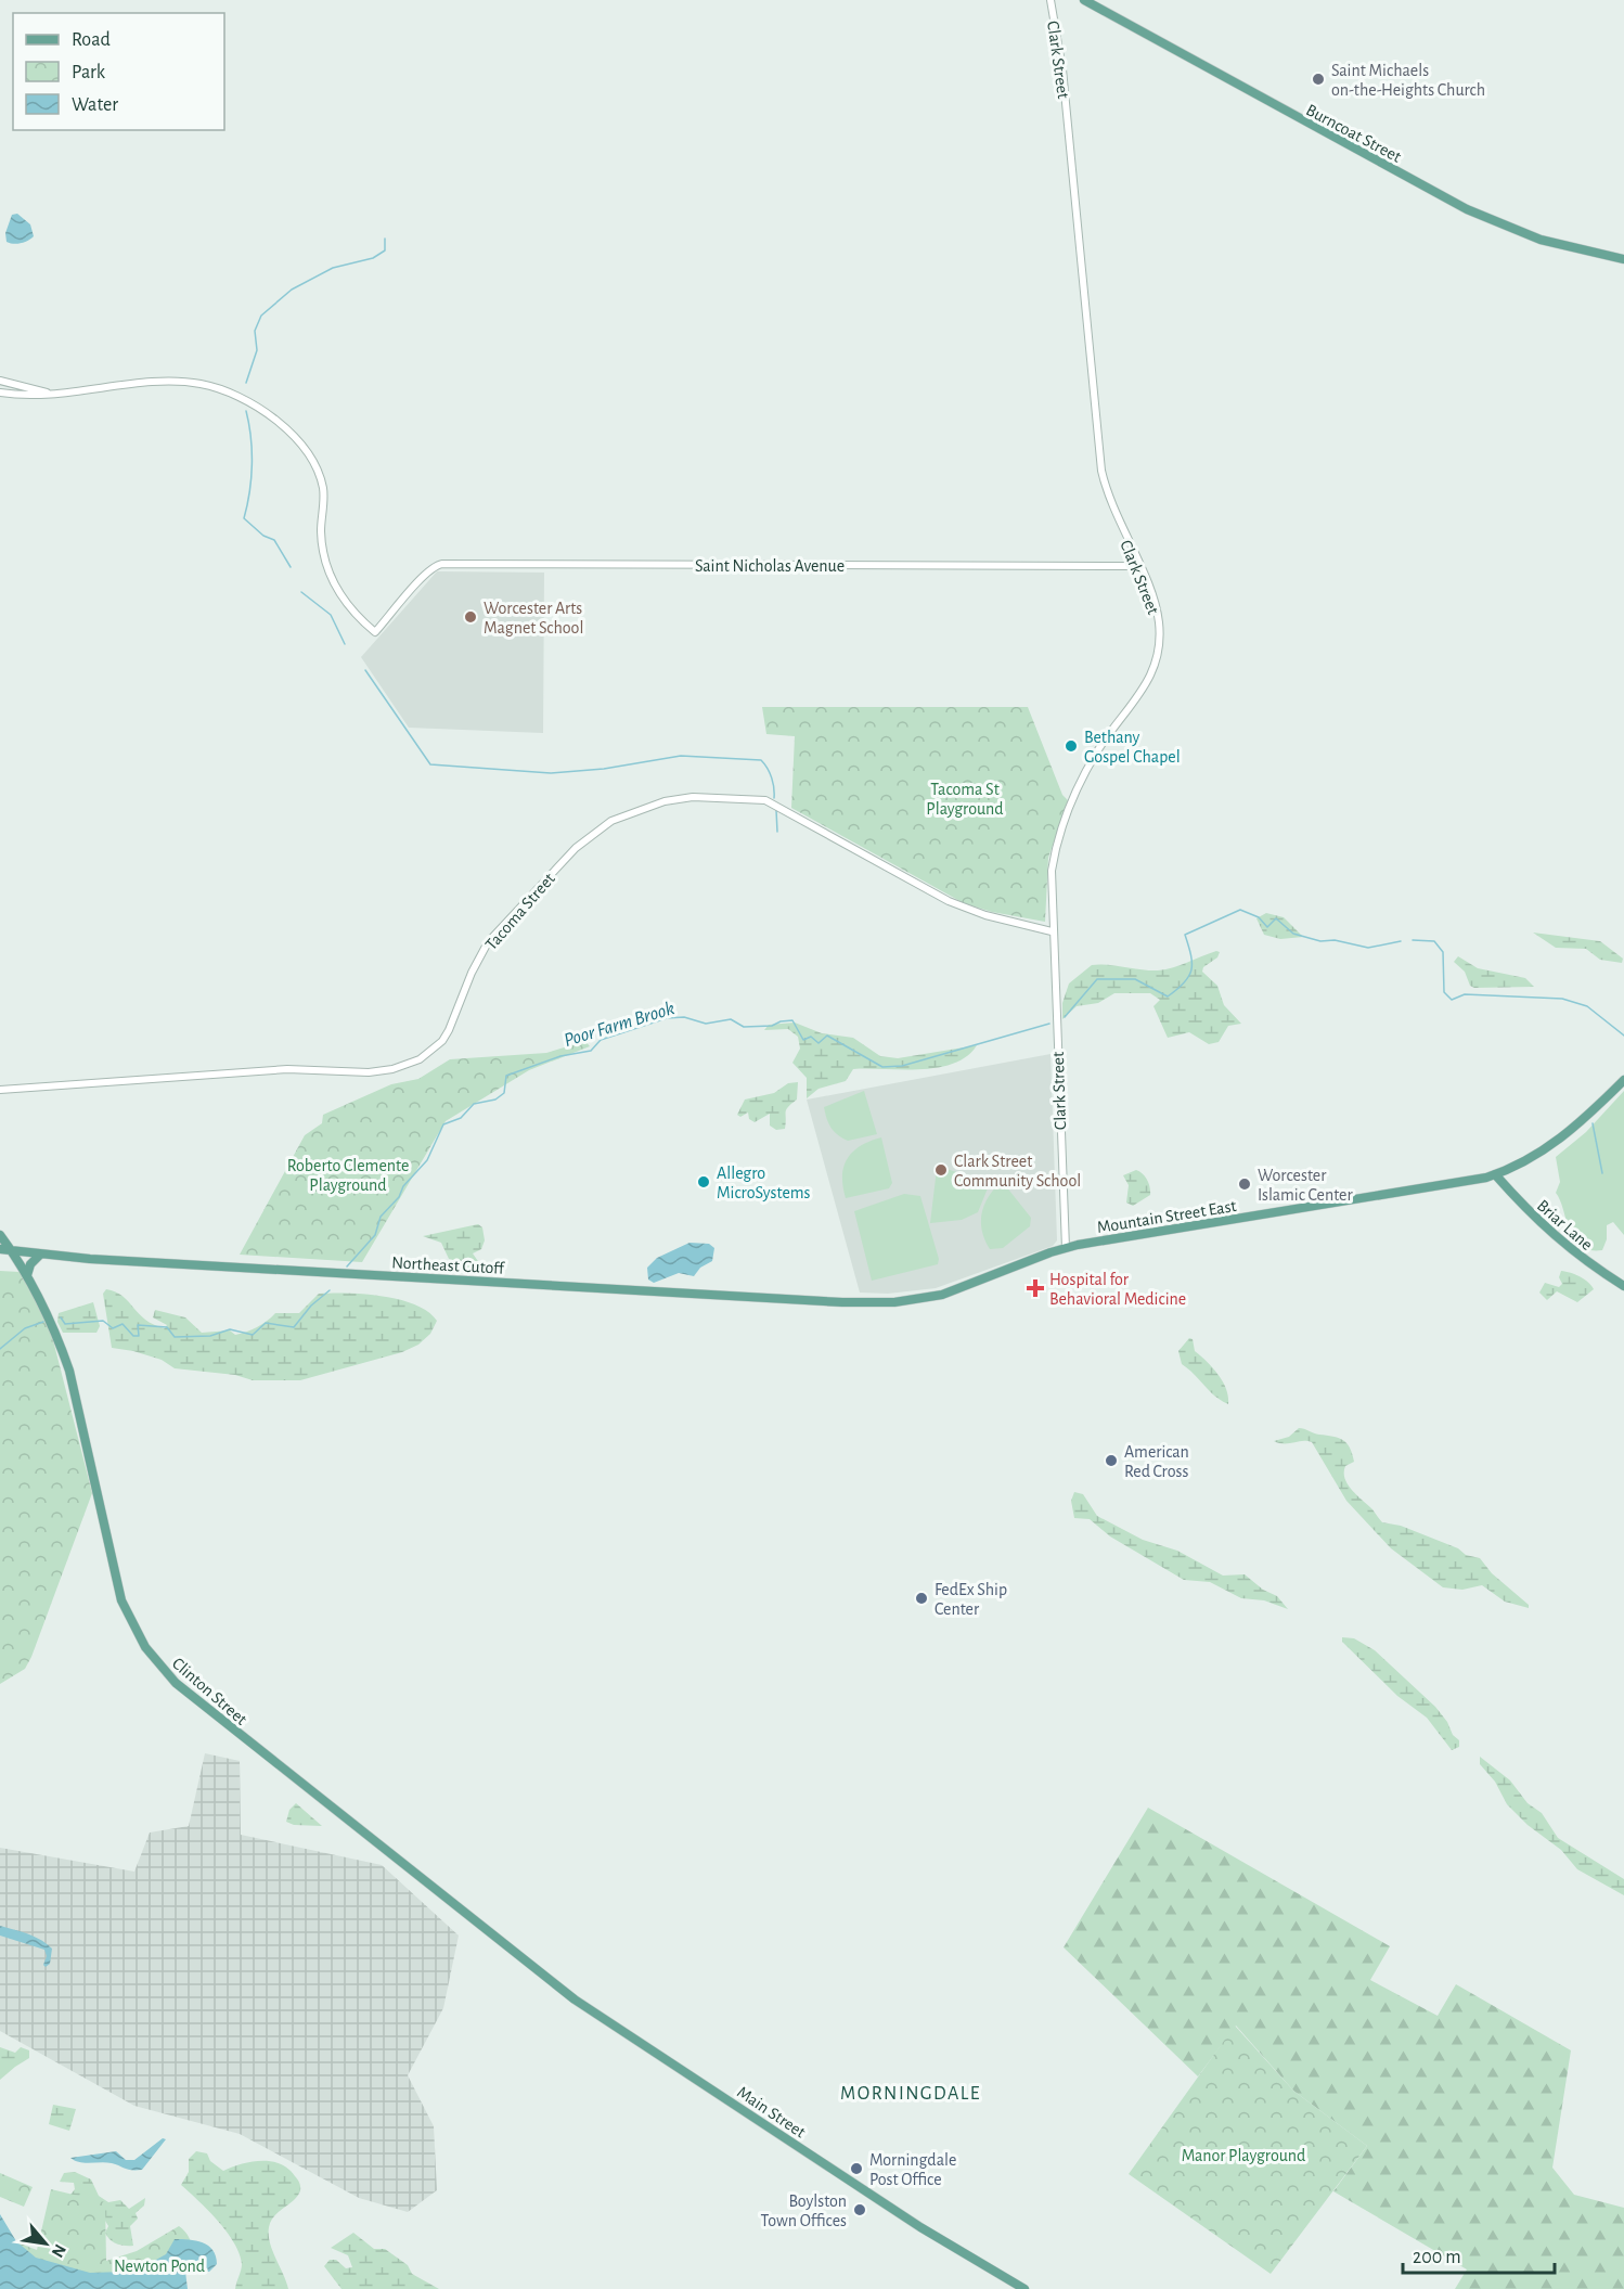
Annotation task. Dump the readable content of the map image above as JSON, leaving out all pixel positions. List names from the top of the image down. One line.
{"streets":{"main road":["Burncoat Street","Mountain Street East","Briar Lane","Northeast Cutoff","Clinton Street","Main Street"],"street":["Clark Street","Saint Nicholas Avenue","Tacoma Street"]},"crossings":[["Clark Street","Saint Nicholas Avenue"],["Clark Street","Tacoma Street"],["Clark Street","Mountain Street East"],["Mountain Street East","Briar Lane"],["Mountain Street East","Northeast Cutoff"],["Northeast Cutoff","Clinton Street"],["Clinton Street","Main Street"]],"districts":["MORNINGDALE"],"water":["Poor Farm Brook"],"parks":["Tacoma St Playground","Roberto Clemente Playground","Manor Playground","Newton Pond"],"places":{"other":["Saint Michaels on-the-Heights Church","Worcester Arts Magnet School","Bethany Gospel Chapel","Clark Street Community School","Allegro MicroSystems","Worcester Islamic Center","American Red Cross","FedEx Ship Center","Morningdale Post Office","Boylston Town Offices"],"health":["Hospital for Behavioral Medicine"]},"legend":["Road","Park","Water"],"scale_bar":"200 m","north":"bottom right"}
